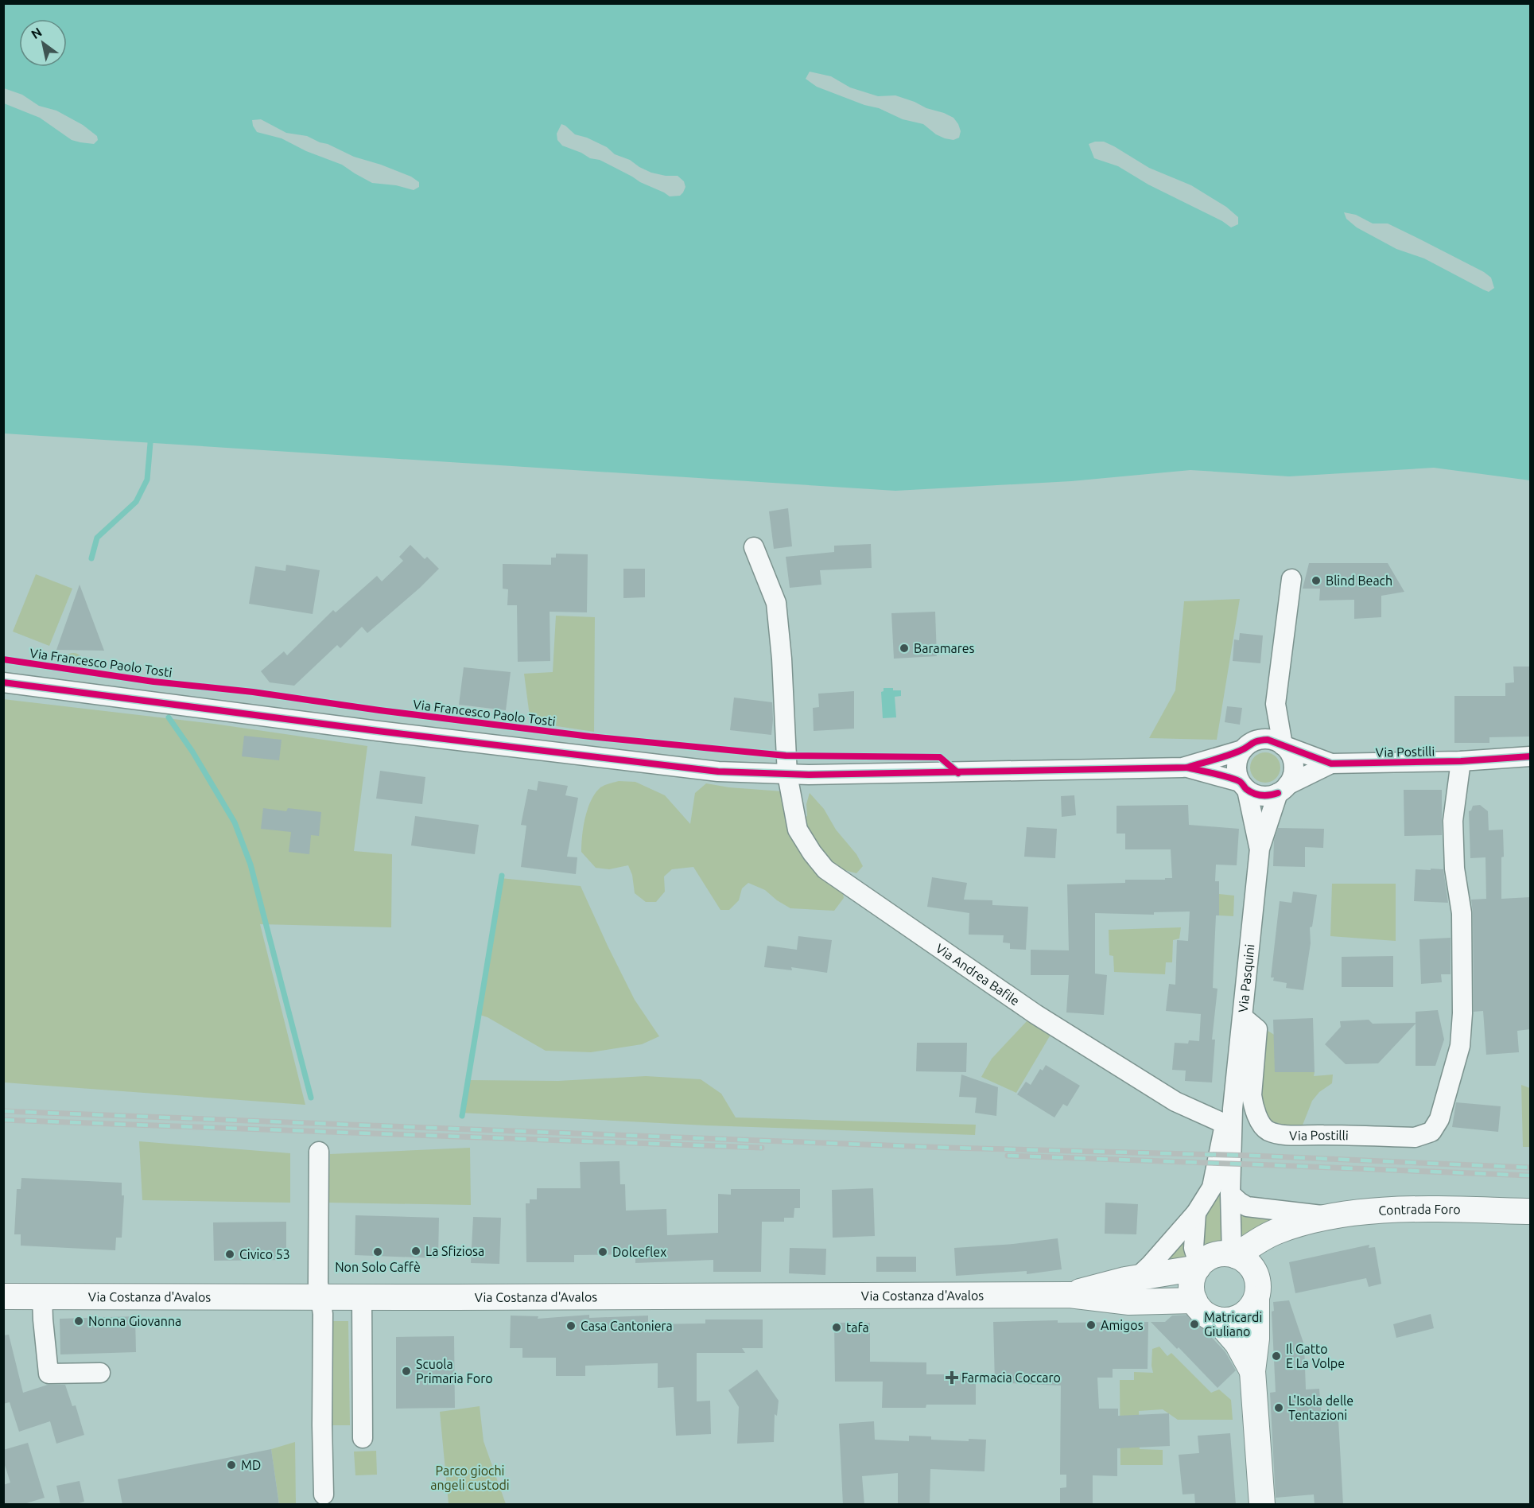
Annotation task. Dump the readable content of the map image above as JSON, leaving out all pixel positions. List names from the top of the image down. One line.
{"streets":{"main road":["Contrada Foro","Via Costanza d'Avalos"],"street":["Via Postilli","Via Andrea Bafile","Via Pasquini"],"cycle path":["Via Francesco Paolo Tosti"]},"crossings":[["Via Postilli","Via Pasquini"],["Via Andrea Bafile","Via Pasquini"],["Contrada Foro","Via Costanza d'Avalos"]],"parks":["Parco giochi angeli custodi"],"places":{"other":["Blind Beach","Baramares","La Sfiziosa","Non Solo Caffè","Dolceflex","Civico 53","Nonna Giovanna","Matricardi Giuliano","Amigos","Casa Cantoniera","tafa","Il Gatto E La Volpe","Scuola Primaria Foro","L'Isola delle Tentazioni","MD"],"health":["Farmacia Coccaro"]},"north":"top left"}
